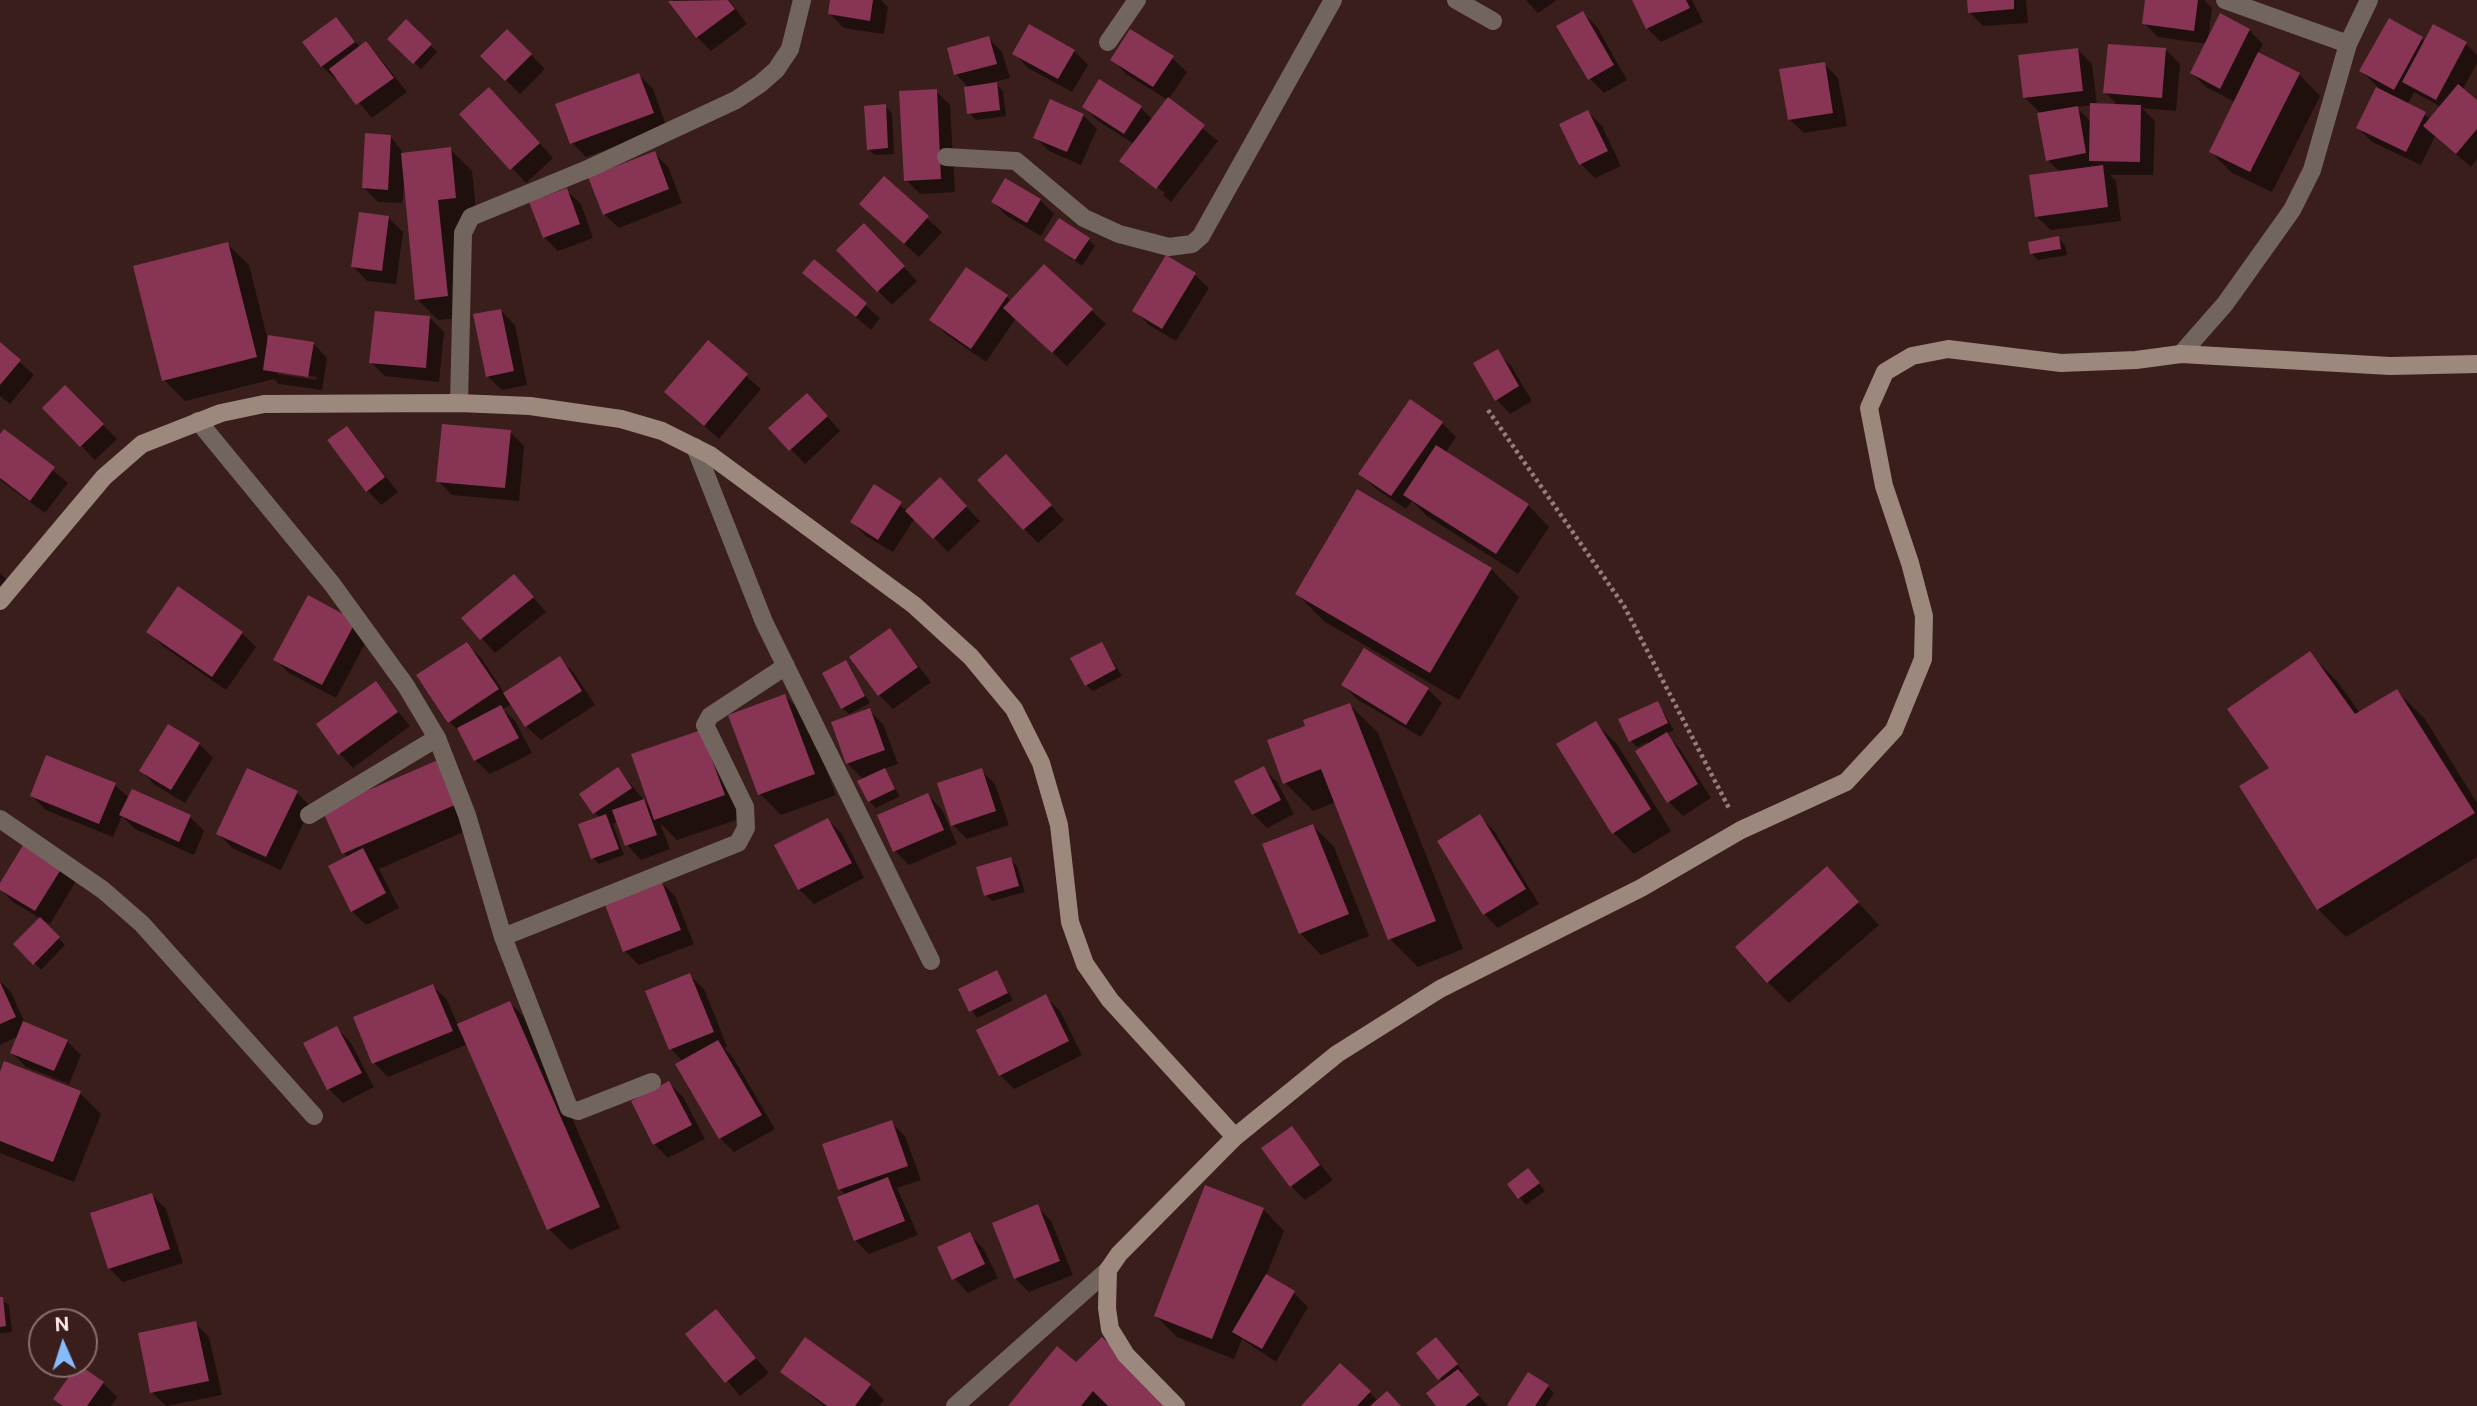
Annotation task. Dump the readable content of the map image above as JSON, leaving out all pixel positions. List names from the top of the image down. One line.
{"north":"top"}
